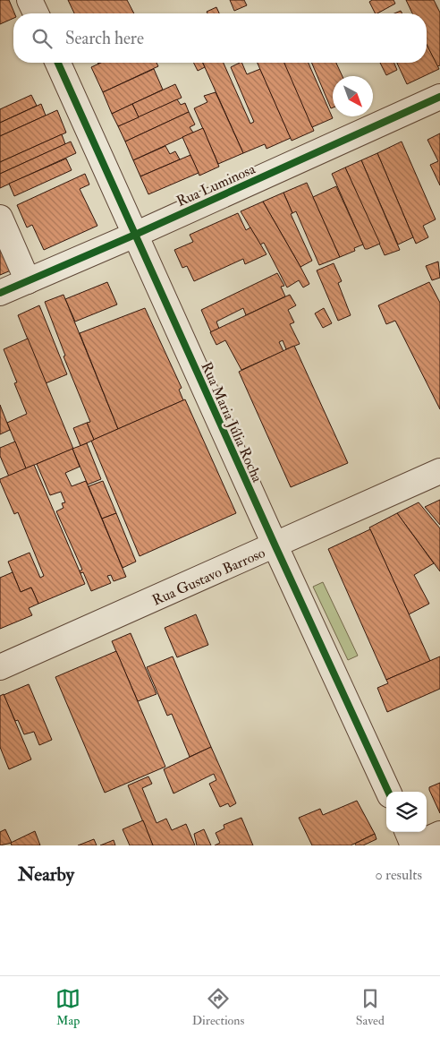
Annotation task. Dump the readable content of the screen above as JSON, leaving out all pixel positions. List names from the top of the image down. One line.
{"streets":{"street":["Rua Luminosa","Rua Maria Júlia Rocha","Rua Gustavo Barroso"]},"crossings":[["Rua Luminosa","Rua Maria Júlia Rocha"],["Rua Maria Júlia Rocha","Rua Gustavo Barroso"]],"north":"bottom right","page":{"search":"Search here","heading":["Nearby","0 results"],"nav":["Map","Directions","Saved"]}}
